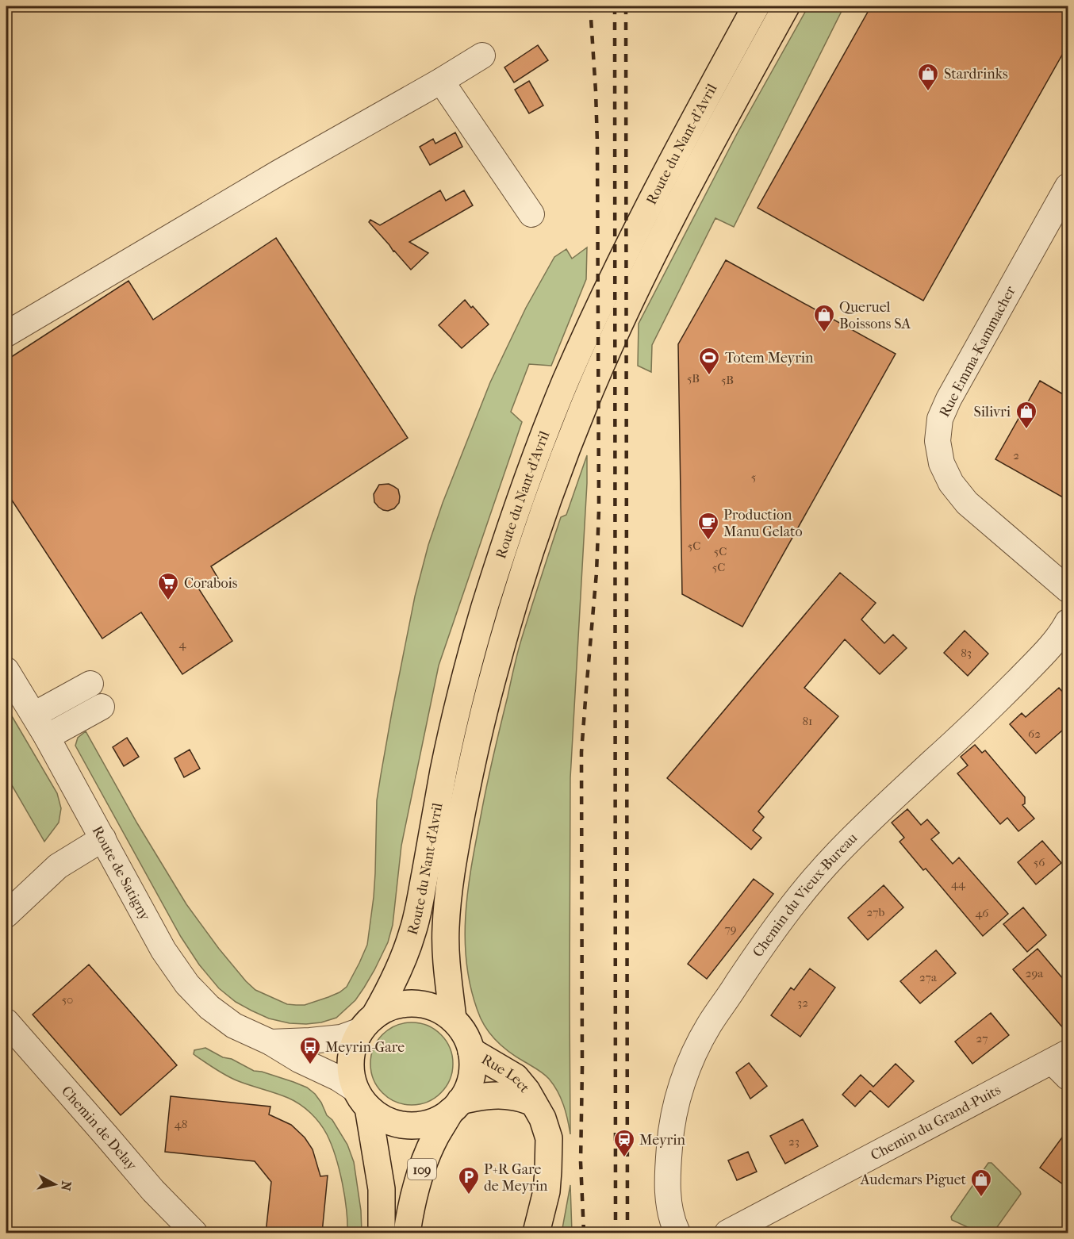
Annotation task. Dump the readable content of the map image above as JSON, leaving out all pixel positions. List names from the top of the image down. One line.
{"streets":{"main road":["Route du Nant-d'Avril","Rue Lect","109"],"street":["Rue Emma-Kammacher","Route de Satigny","Chemin du Vieux-Bureau","Chemin du Grand-Puits","Chemin de Delay"]},"crossings":[["Route du Nant-d'Avril","Route de Satigny"],["Route du Nant-d'Avril","Rue Lect"],["Route du Nant-d'Avril","109"],["Route de Satigny","Rue Lect"],["Route de Satigny","109"],["Rue Lect","109"]],"places":{"shop":["Stardrinks","Queruel Boissons SA","Silivri","Audemars Piguet"],"sports":["Totem Meyrin"],"cafe":["Production Manu Gelato"],"supermarket":["Corabois"],"bus stop":["Meyrin-Gare"],"station":["Meyrin"],"parking":["P+R Gare de Meyrin"]},"house_numbers":["5B","5B","2","5","5C","5C","5C","4","83","81","62","56","44","27b","46","79","29a","27a","50","32","27","48","23"],"north":"right"}
